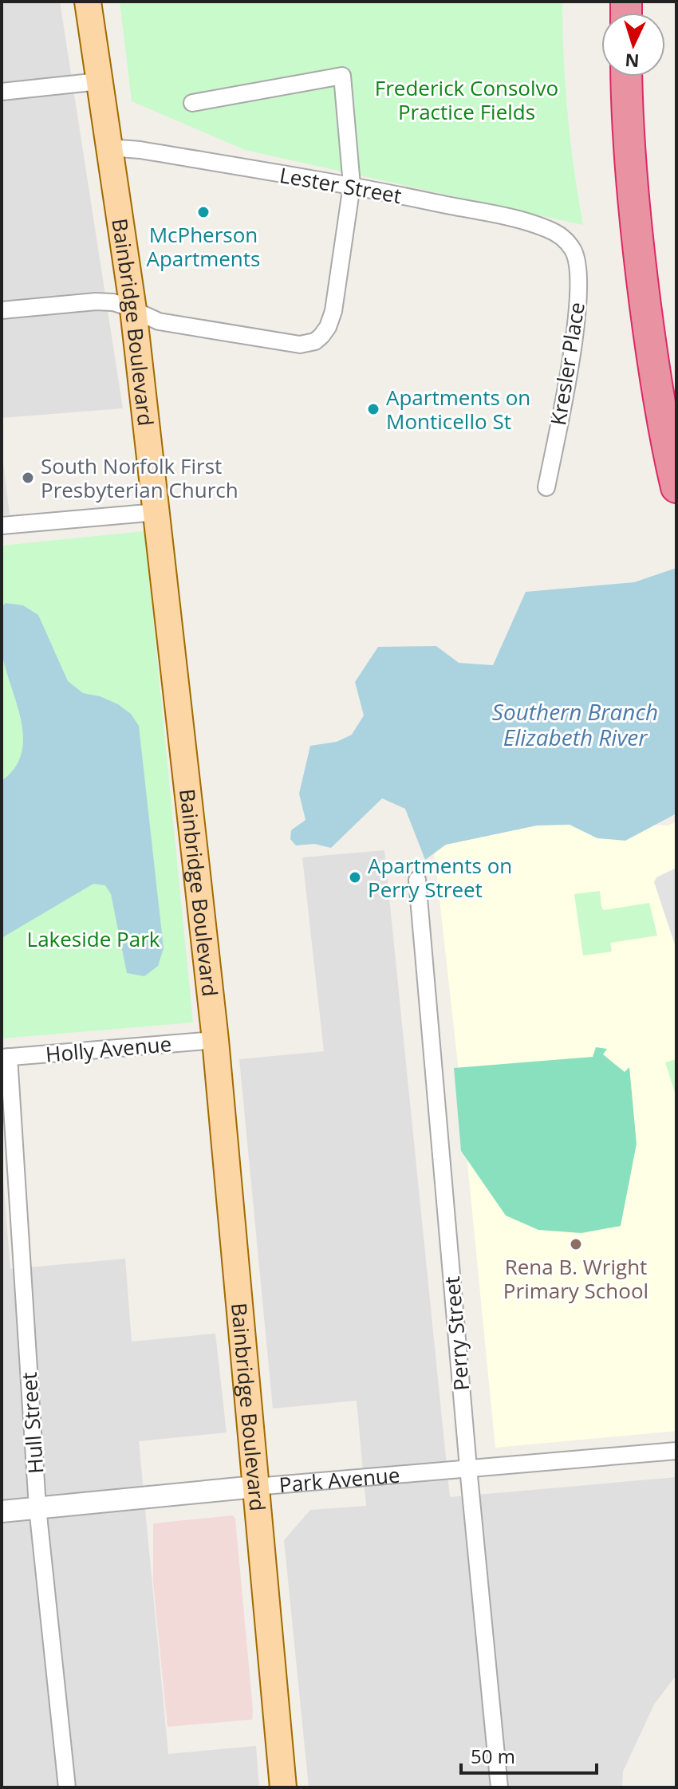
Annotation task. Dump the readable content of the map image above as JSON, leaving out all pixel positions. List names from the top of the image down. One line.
{"streets":{"main road":["Bainbridge Boulevard"],"street":["Lester Street","Kresler Place","Holly Avenue","Perry Street","Hull Street","Park Avenue"]},"crossings":[["Lester Street","Bainbridge Boulevard"],["Lester Street","Kresler Place"],["Bainbridge Boulevard","Holly Avenue"],["Bainbridge Boulevard","Park Avenue"],["Holly Avenue","Hull Street"],["Perry Street","Park Avenue"],["Hull Street","Park Avenue"]],"water":["Southern Branch Elizabeth River"],"parks":["Frederick Consolvo Practice Fields","Lakeside Park"],"places":["McPherson Apartments","Apartments on Monticello St","South Norfolk First Presbyterian Church","Apartments on Perry Street","Rena B. Wright Primary School"],"scale_bar":"50 m","north":"bottom"}
